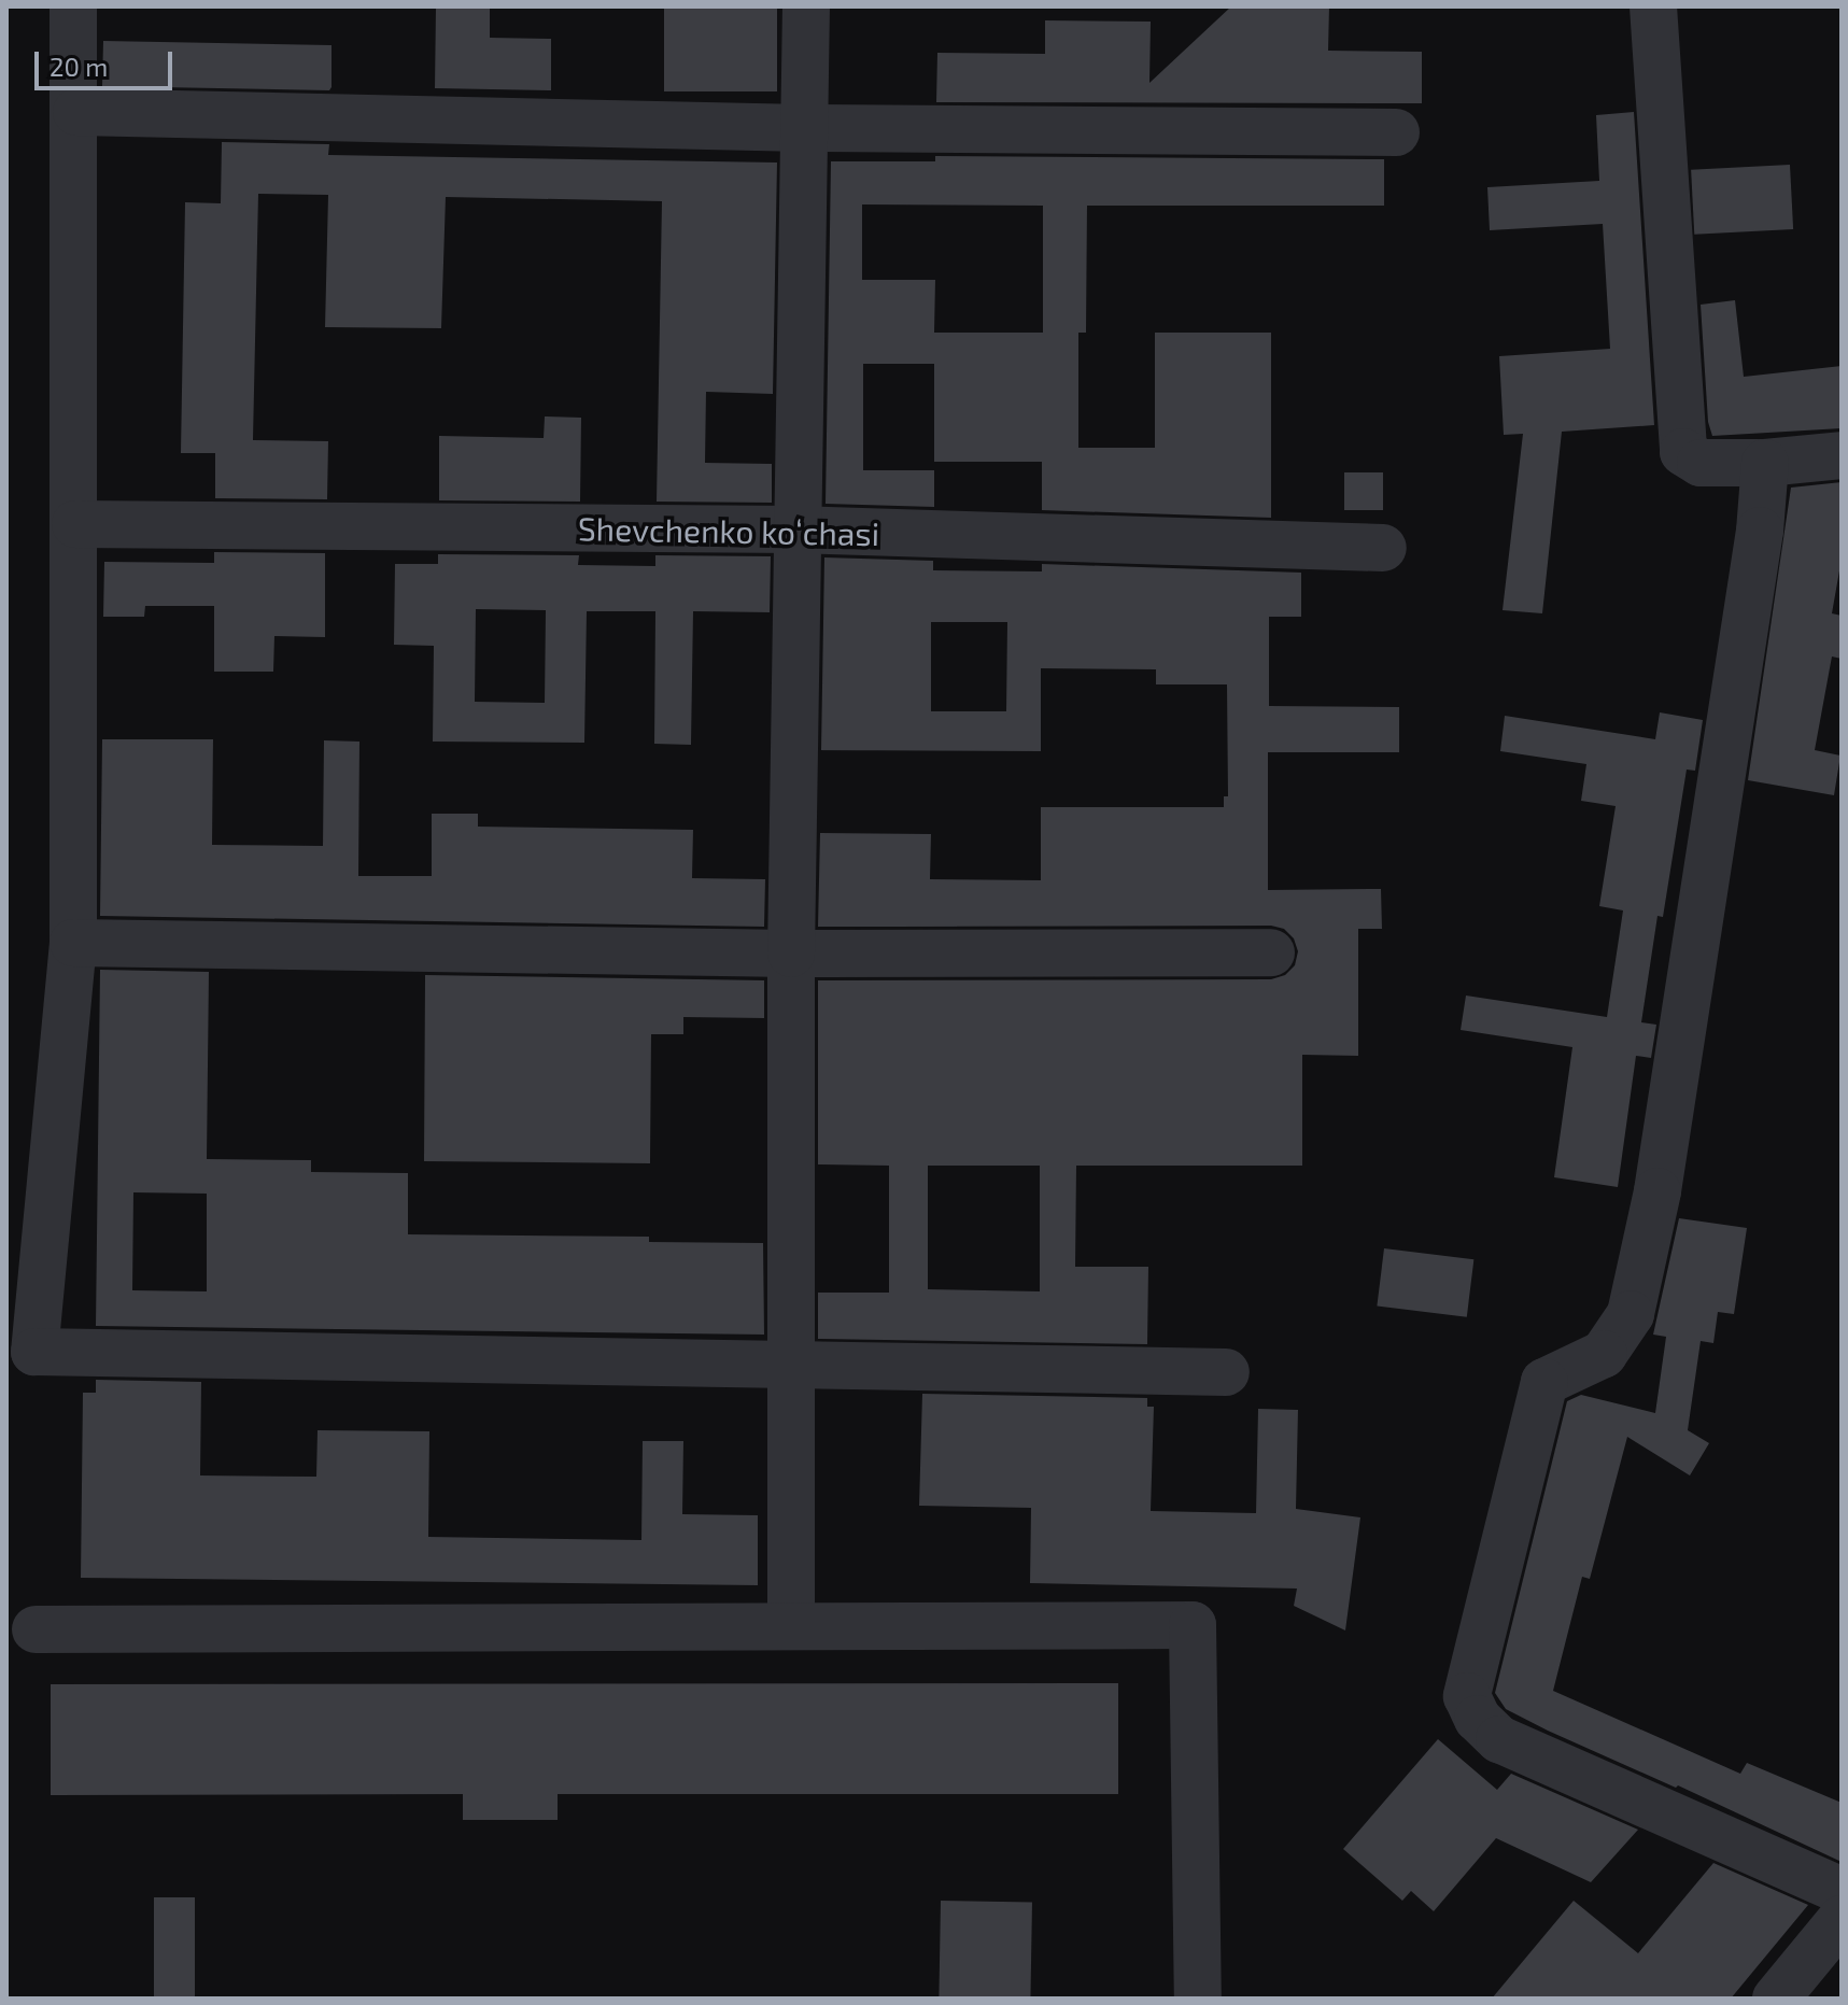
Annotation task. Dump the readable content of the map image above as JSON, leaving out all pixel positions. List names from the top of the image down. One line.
{"streets":{"street":["Shevchenko koʻchasi"]},"scale_bar":"20 m"}
